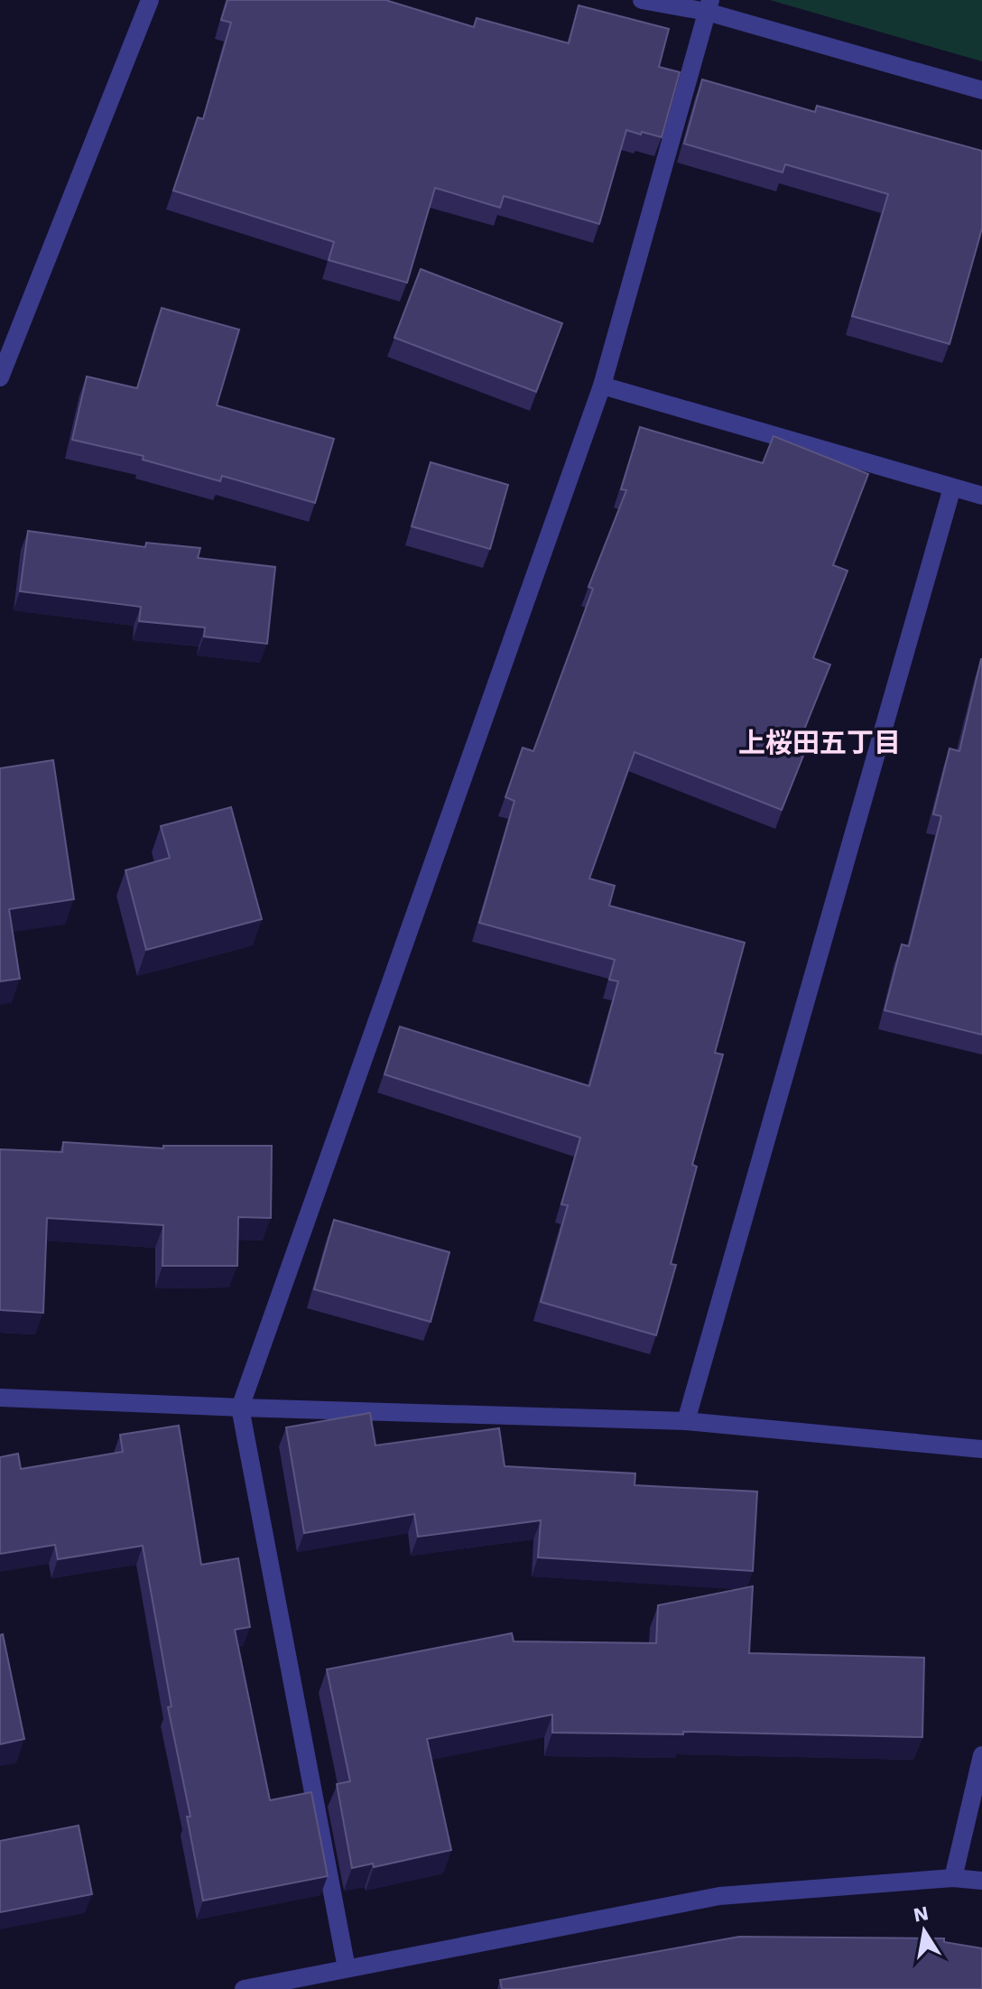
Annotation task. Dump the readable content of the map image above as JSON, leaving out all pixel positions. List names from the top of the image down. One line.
{"districts":["上桜田五丁目"],"north":"top"}
